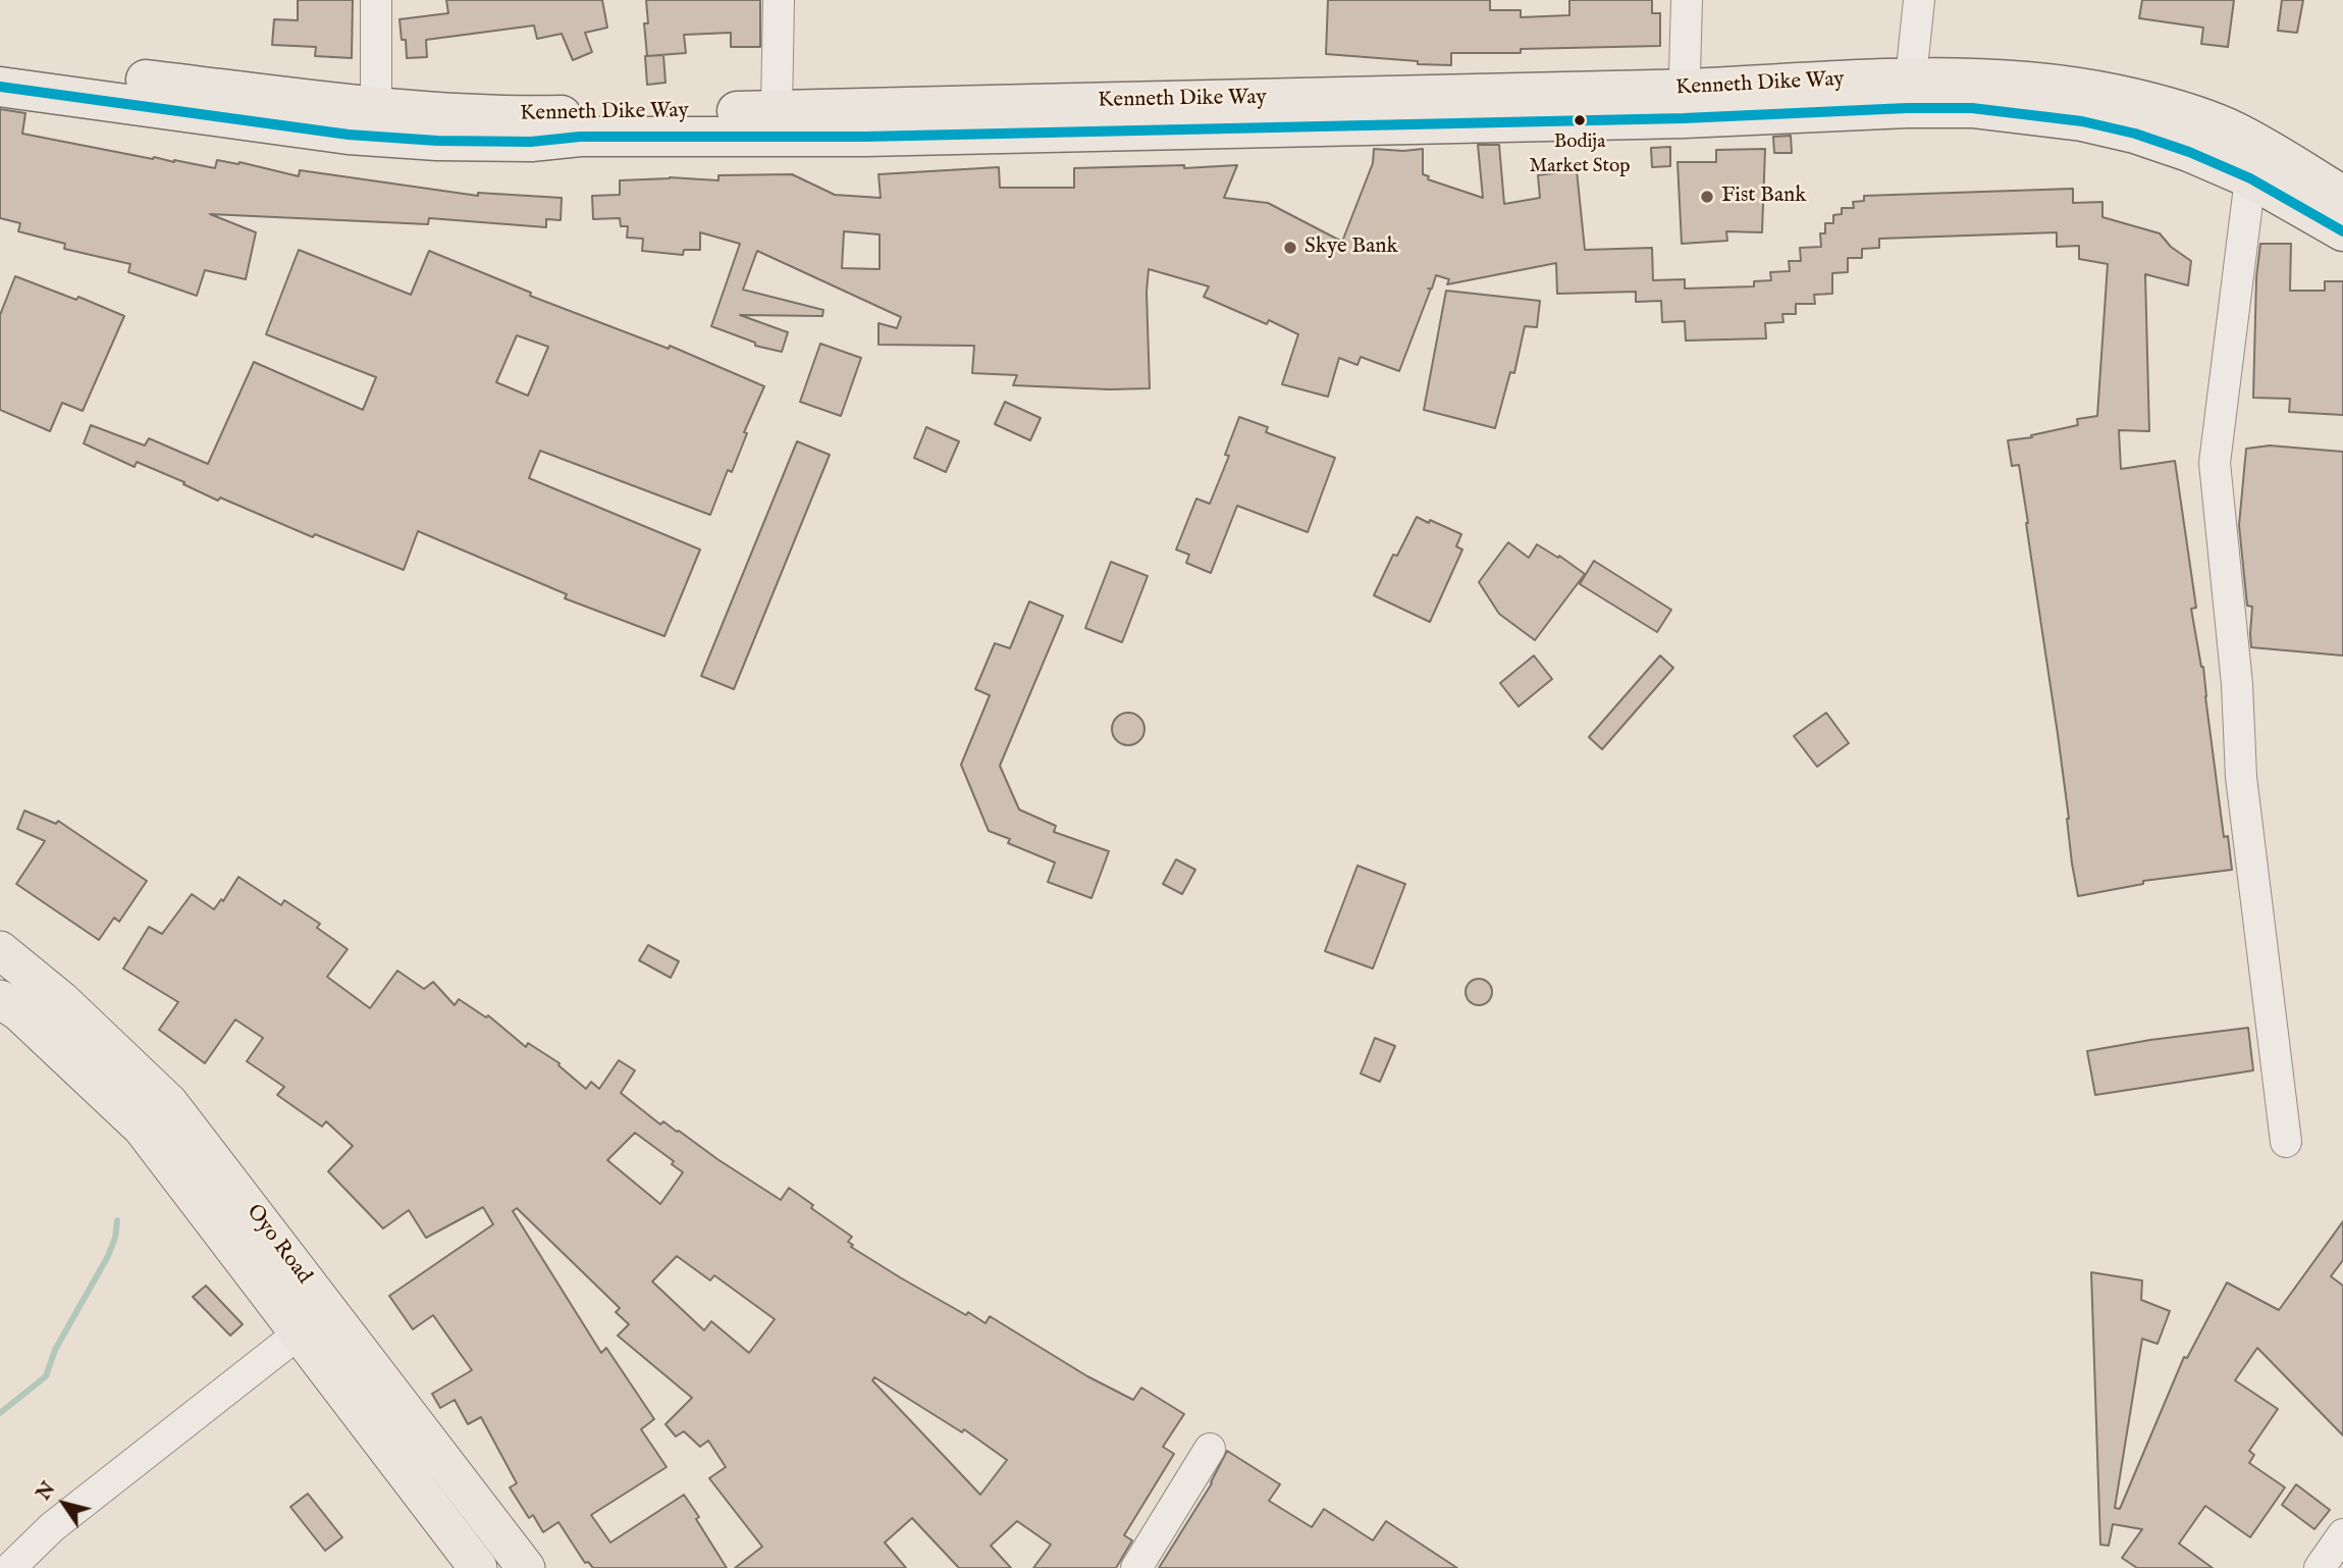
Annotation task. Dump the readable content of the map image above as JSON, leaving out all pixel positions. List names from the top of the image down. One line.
{"streets":{"highway":["Kenneth Dike Way"],"main road":["Oyo Road"]},"places":["Bodija Market Stop","Fist Bank","Skye Bank"],"north":"top left"}
